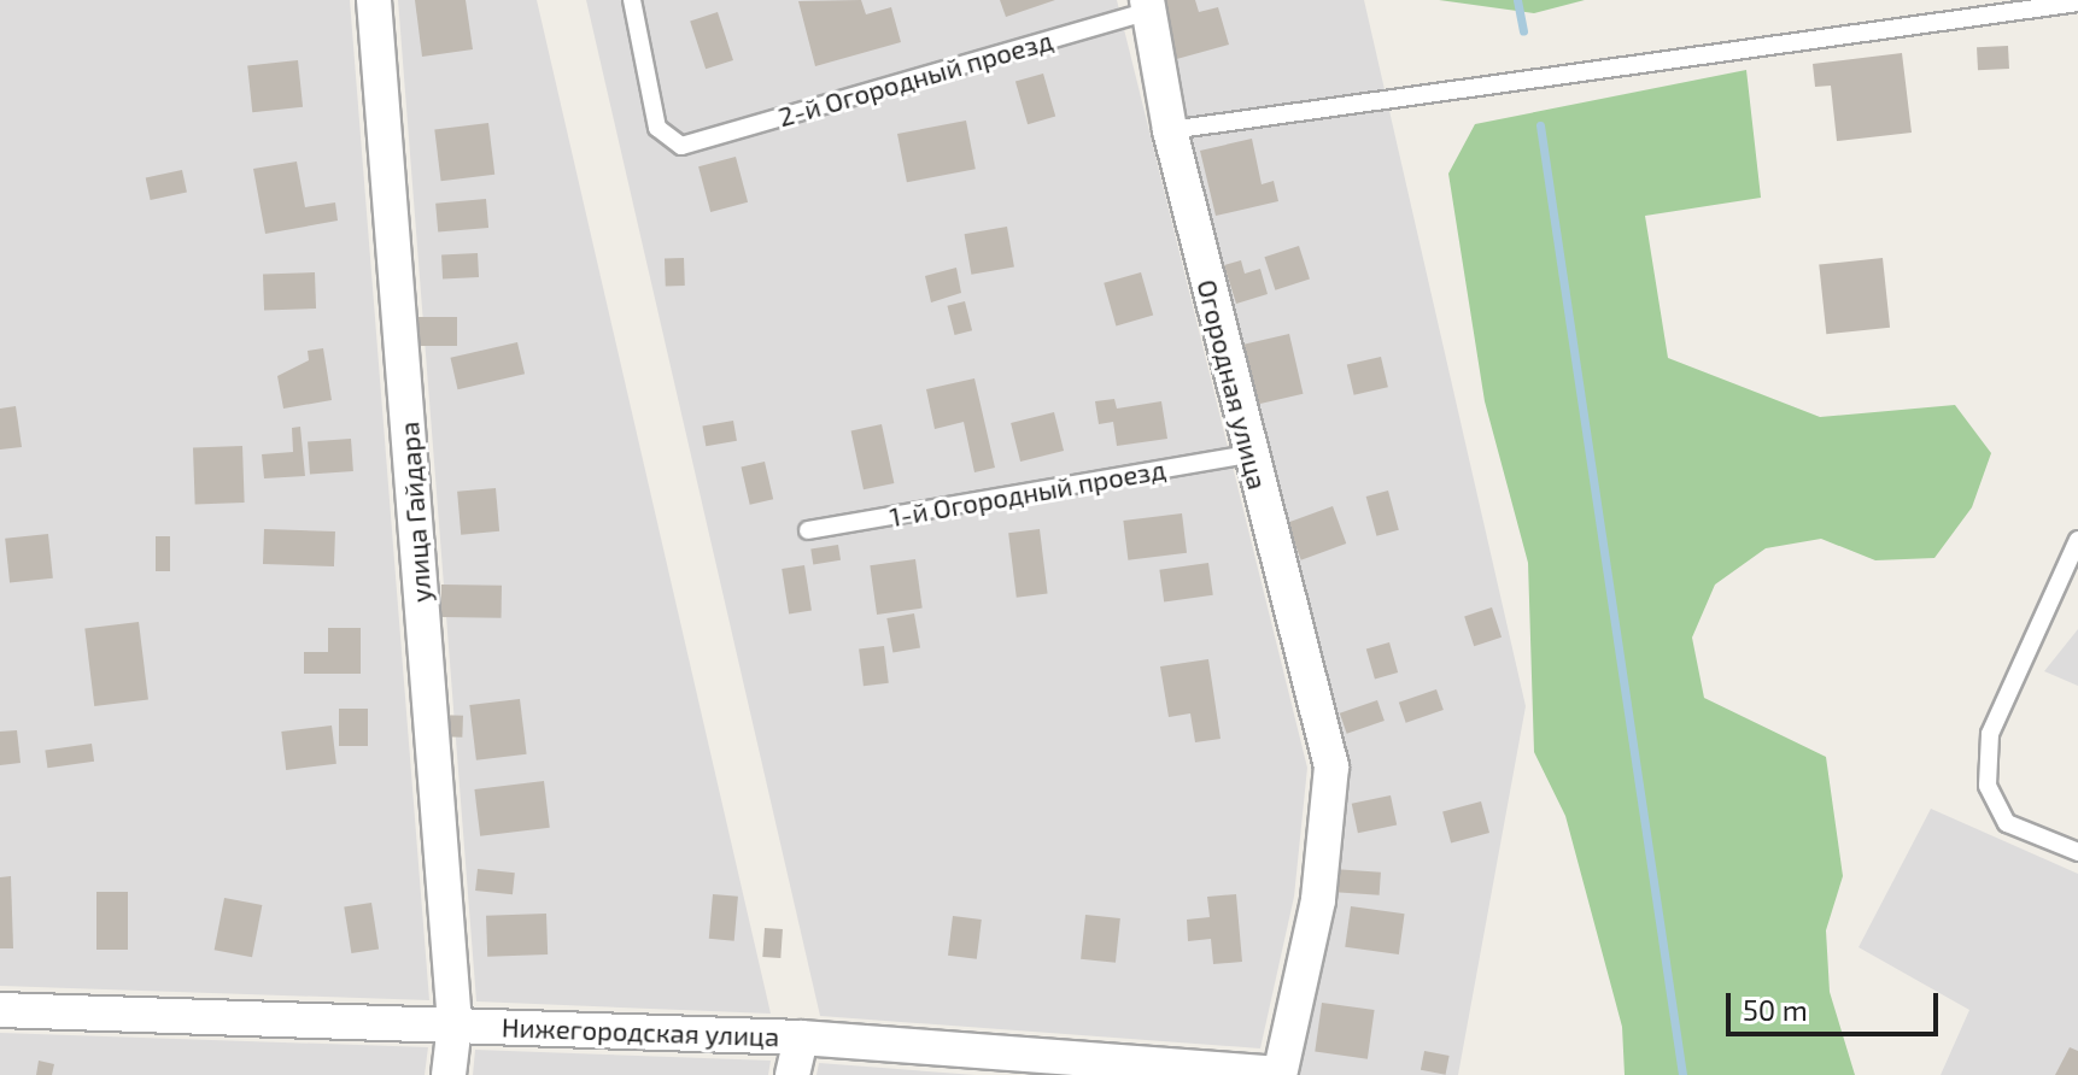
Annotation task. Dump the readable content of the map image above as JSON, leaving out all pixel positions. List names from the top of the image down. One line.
{"streets":{"street":["Огородная улица","улица Гайдара","Нижегородская улица"],"lane":["2-й Огородный проезд","1-й Огородный проезд"]},"crossings":[["2-й Огородный проезд","Огородная улица"],["Огородная улица","1-й Огородный проезд"],["Огородная улица","Нижегородская улица"],["улица Гайдара","Нижегородская улица"]],"scale_bar":"50 m"}
